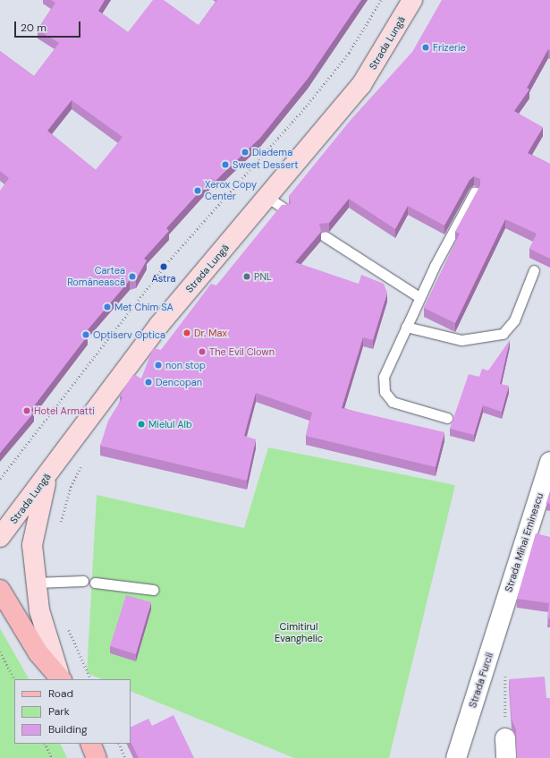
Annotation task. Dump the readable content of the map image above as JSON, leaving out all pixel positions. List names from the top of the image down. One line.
{"streets":{"main road":["Strada Lungă"],"street":["Strada Mihai Eminescu","Strada Furcii"]},"crossings":[["Strada Mihai Eminescu","Strada Furcii"]],"parks":["Cimitirul Evanghelic"],"places":["Frizerie","Diadema","Sweet Dessert","Xerox Copy Center","Astra","Cartea Românească","PNL","Met Chim SA","Dr. Max","Optiserv Optica","The Evil Clown","non stop","Dencopan","Hotel Armatti","Mielul Alb"],"legend":["Road","Park","Building"],"scale_bar":"20 m"}
